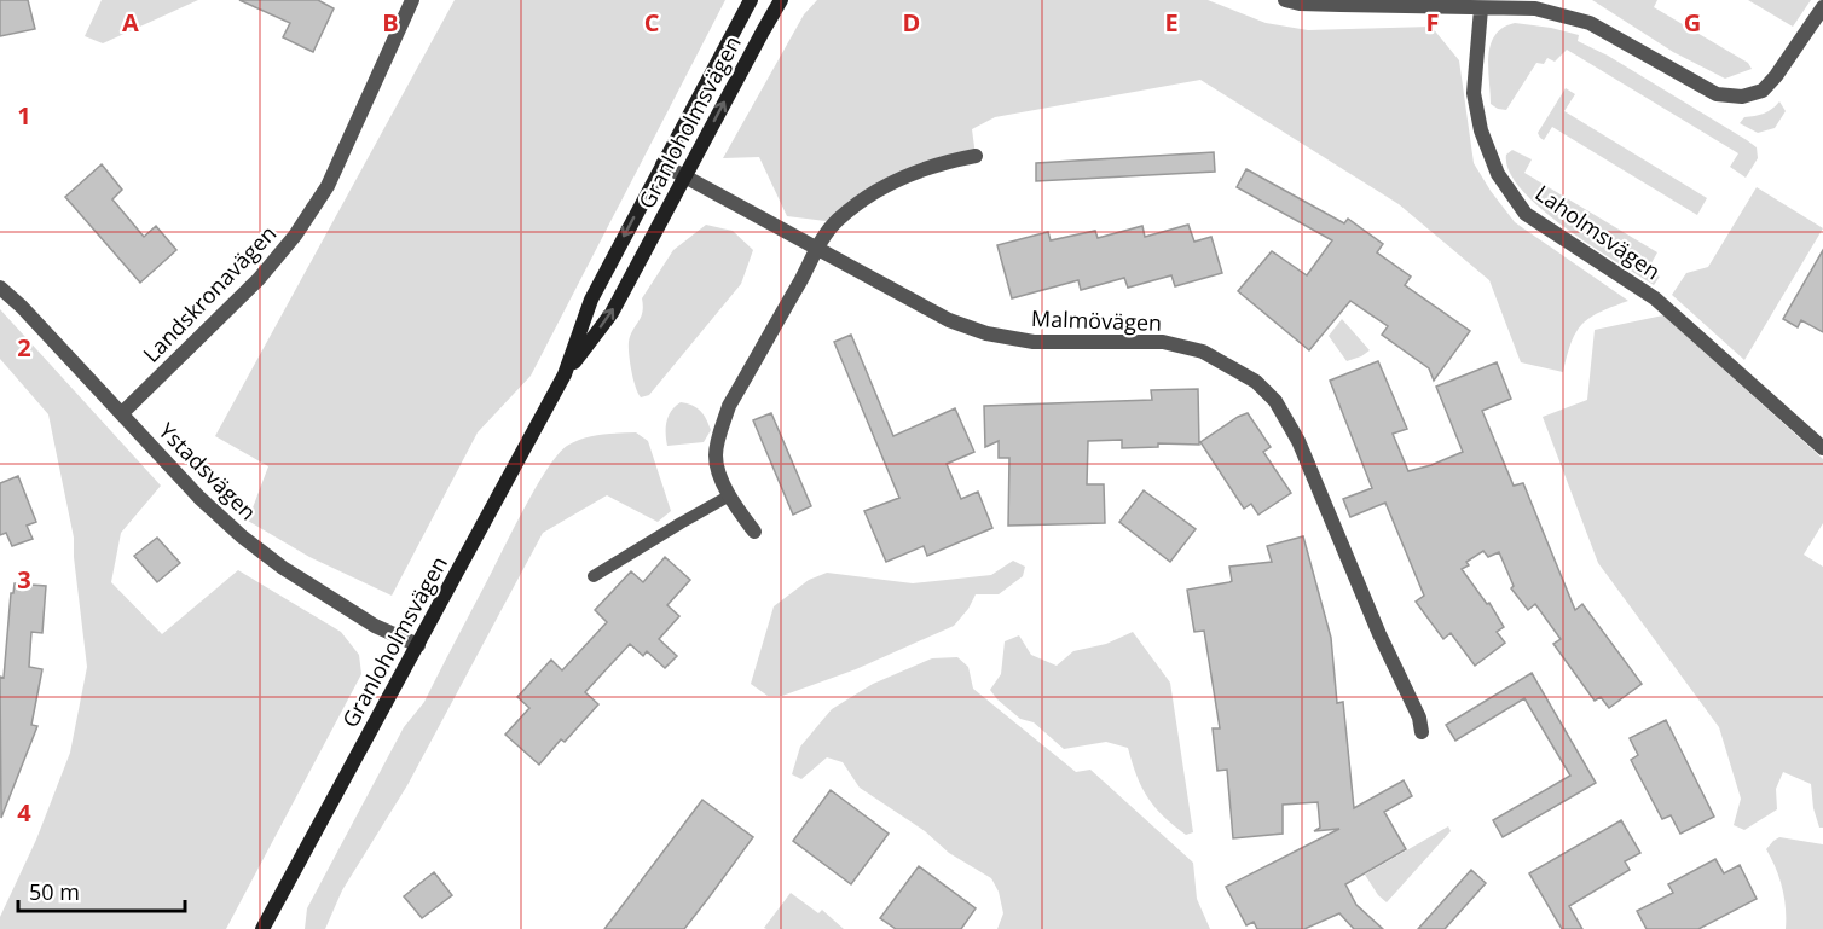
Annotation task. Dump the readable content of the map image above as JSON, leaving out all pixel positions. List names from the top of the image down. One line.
{"streets":{"street":["Granloholmsvägen","Laholmsvägen","Landskronavägen","Malmövägen","Ystadsvägen"]},"crossings":[["Granloholmsvägen","Malmövägen"],["Granloholmsvägen","Ystadsvägen"],["Landskronavägen","Ystadsvägen"]],"scale_bar":"50 m","grid":{"columns":["A","B","C","D","E","F","G"],"rows":["1","2","3","4"]}}
